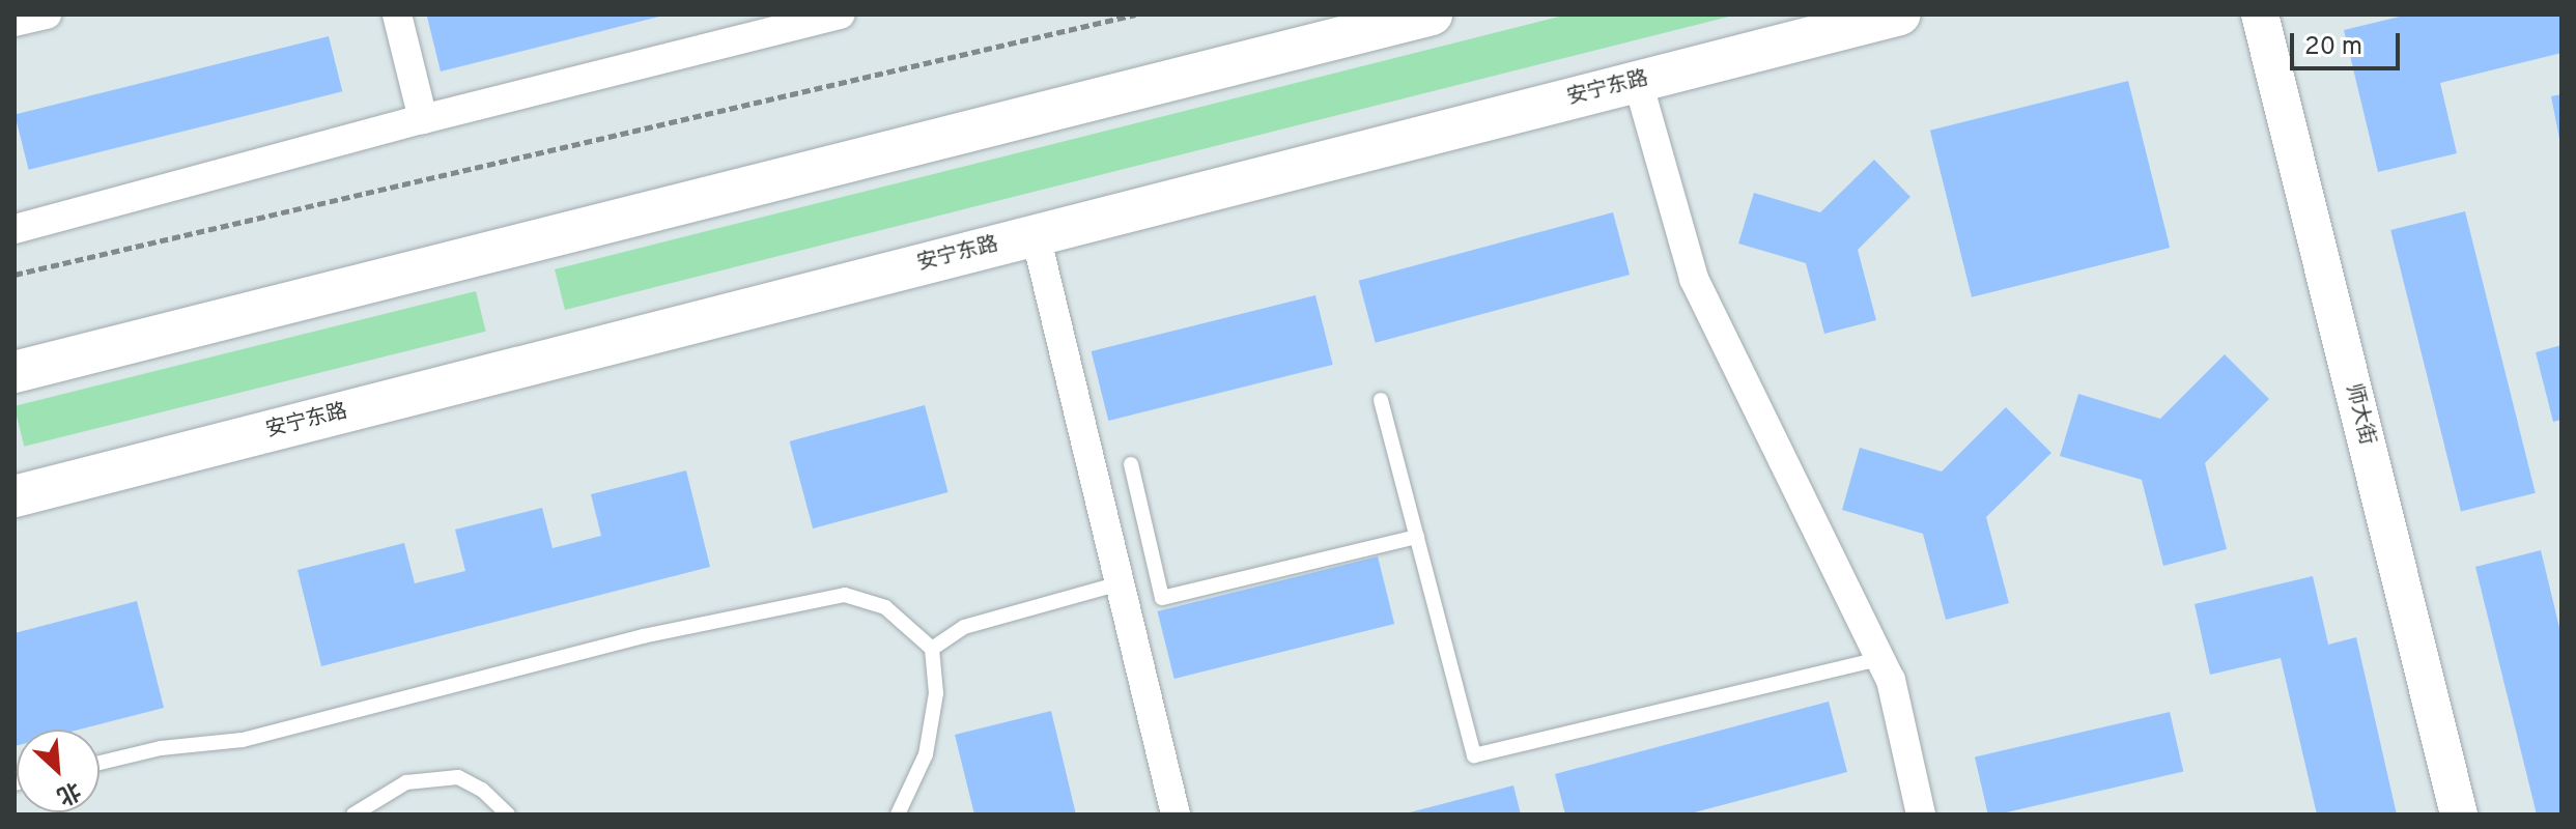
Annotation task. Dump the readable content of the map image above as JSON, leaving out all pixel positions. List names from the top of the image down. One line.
{"streets":{"main road":["安宁东路"],"street":["师大街"]},"scale_bar":"20 m","north":"bottom right"}
